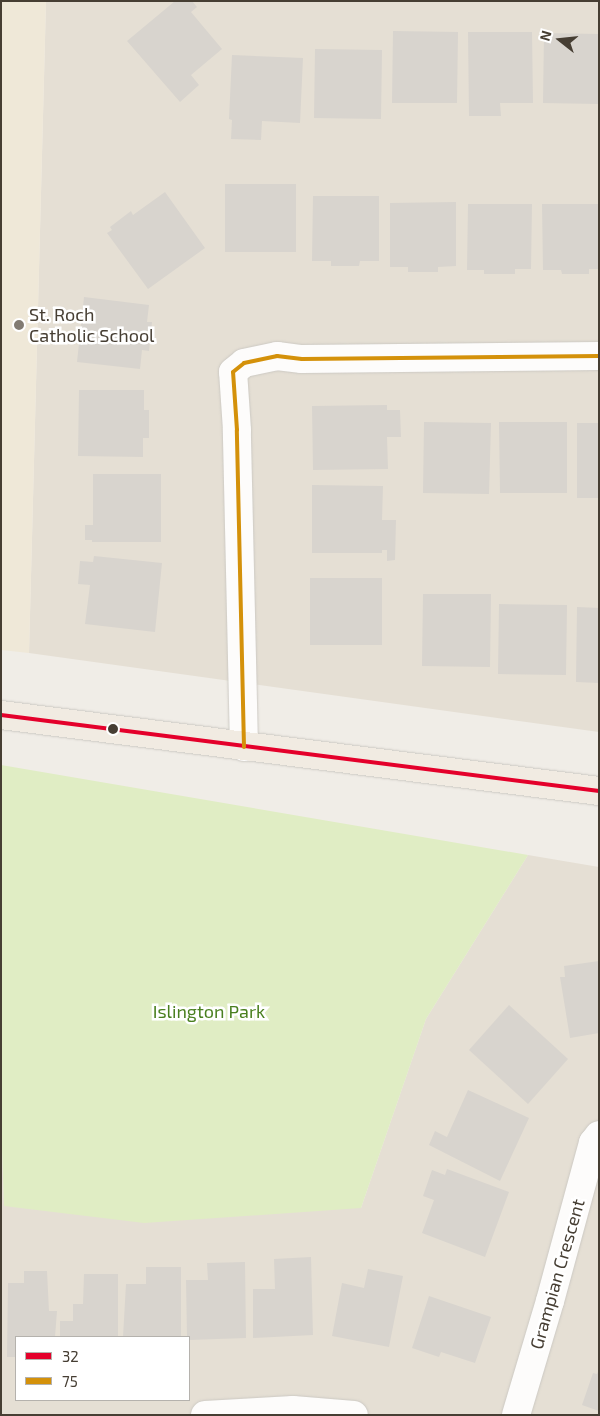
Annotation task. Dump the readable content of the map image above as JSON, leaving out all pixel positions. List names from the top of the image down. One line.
{"streets":{"street":["Grampian Crescent"]},"parks":["Islington Park"],"places":["St. Roch Catholic School"],"lines":["transit line 75","transit line 32"],"legend":["32","75"],"north":"left"}
